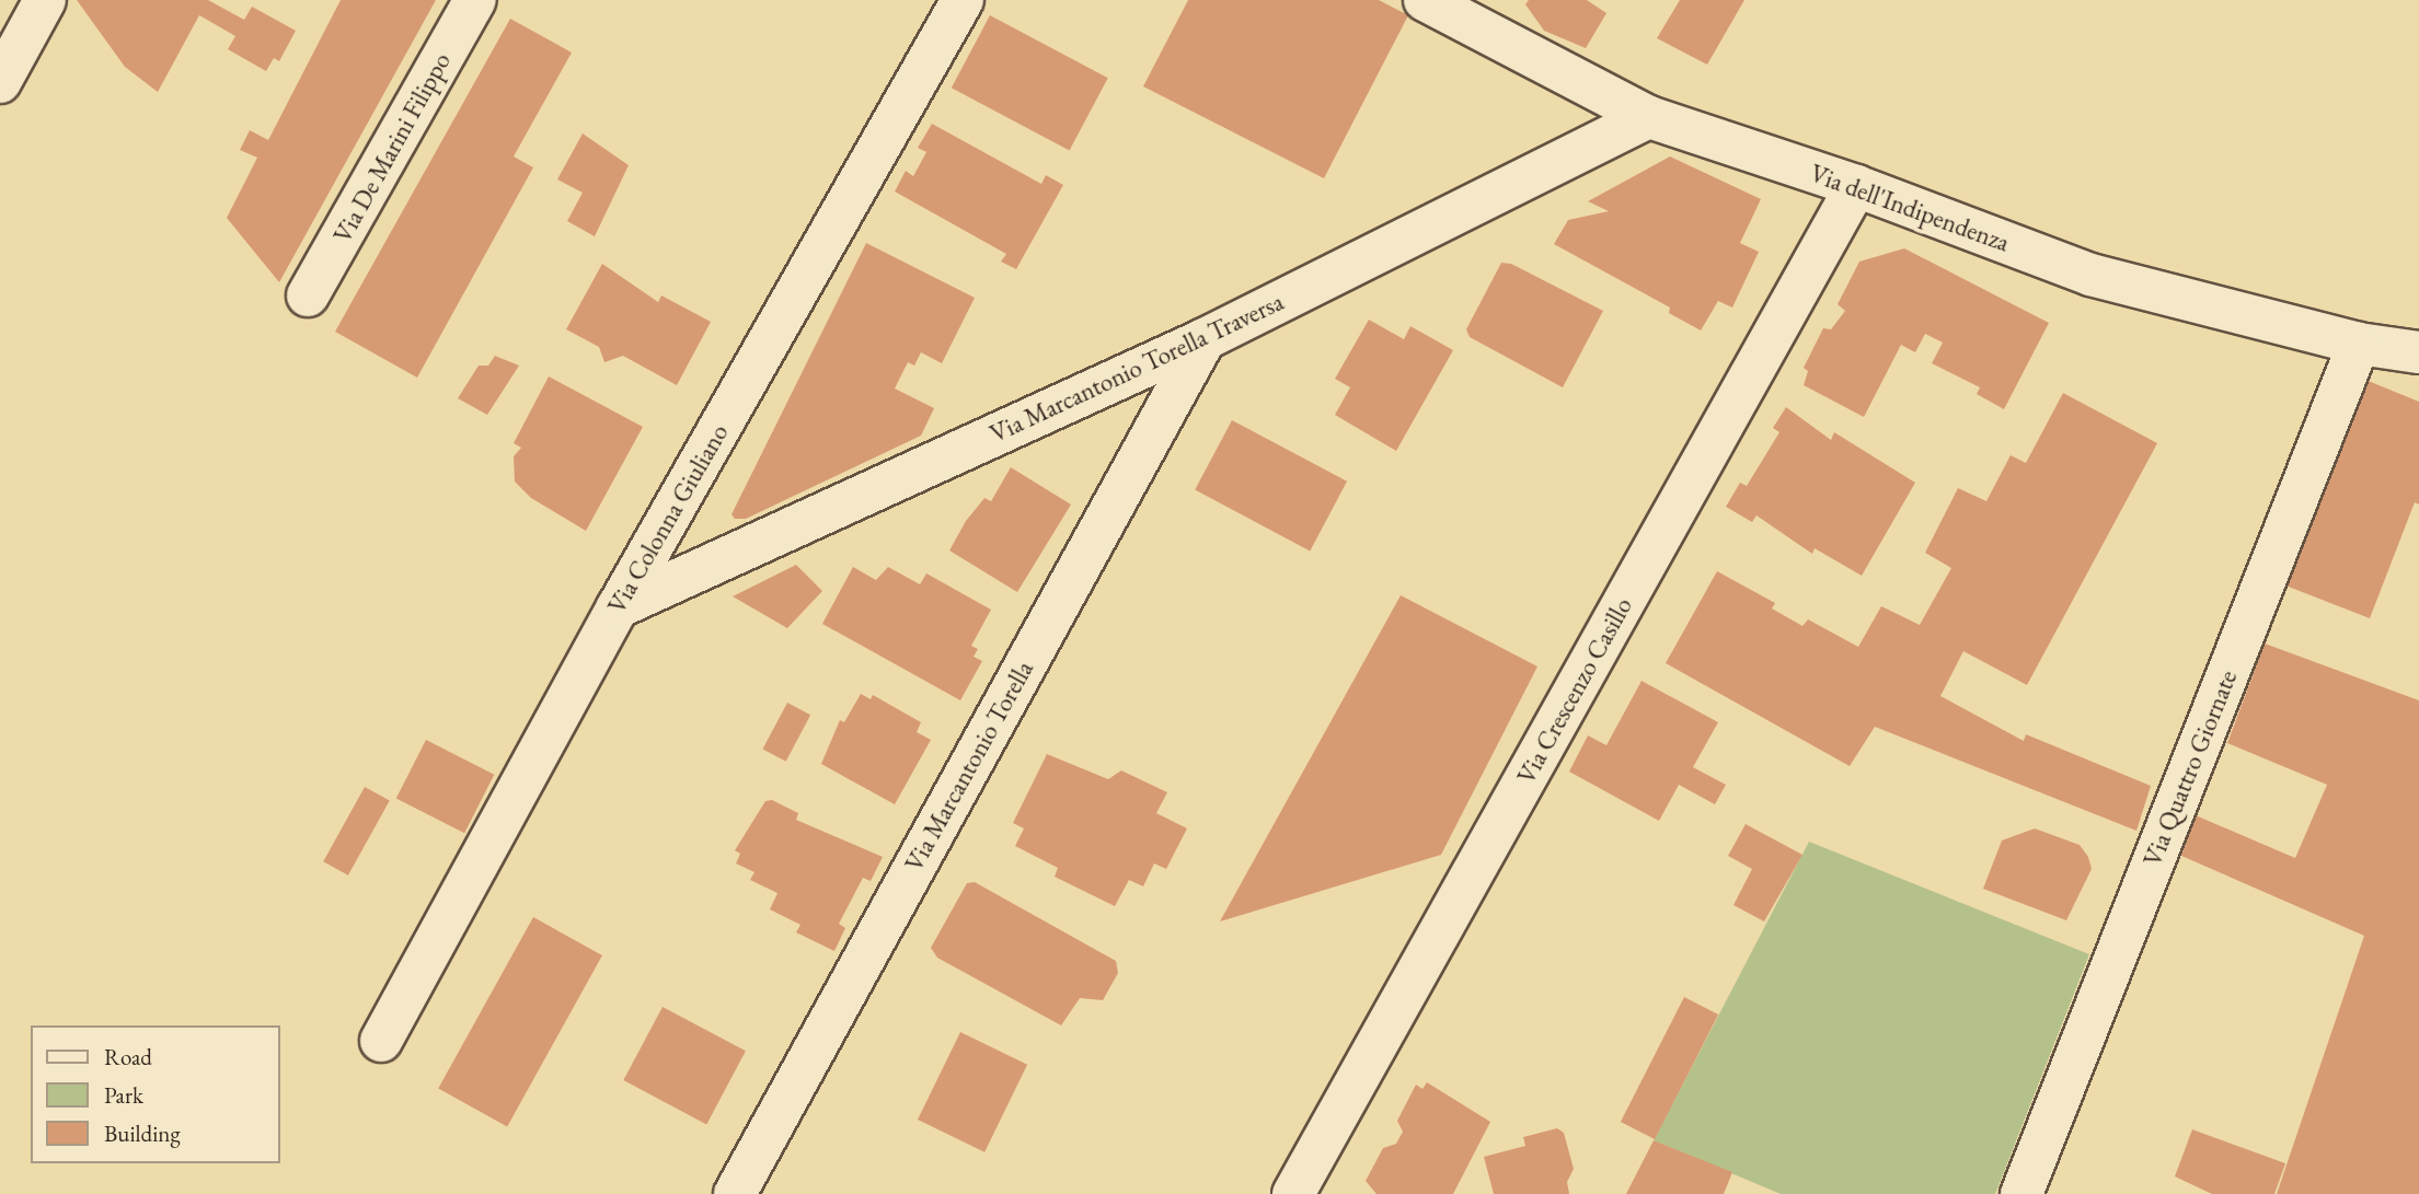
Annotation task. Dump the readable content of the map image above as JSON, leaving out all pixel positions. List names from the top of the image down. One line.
{"streets":{"street":["Via De Marini Filippo","Via dell'Indipendenza","Via Marcantonio Torella Traversa","Via Colonna Giuliano","Via Crescenzo Casillo","Via Marcantonio Torella","Via Quattro Giornate"]},"crossings":[["Via dell'Indipendenza","Via Marcantonio Torella Traversa"],["Via dell'Indipendenza","Via Crescenzo Casillo"],["Via dell'Indipendenza","Via Quattro Giornate"],["Via Marcantonio Torella Traversa","Via Colonna Giuliano"],["Via Marcantonio Torella Traversa","Via Marcantonio Torella"]],"legend":["Road","Park","Building"]}
